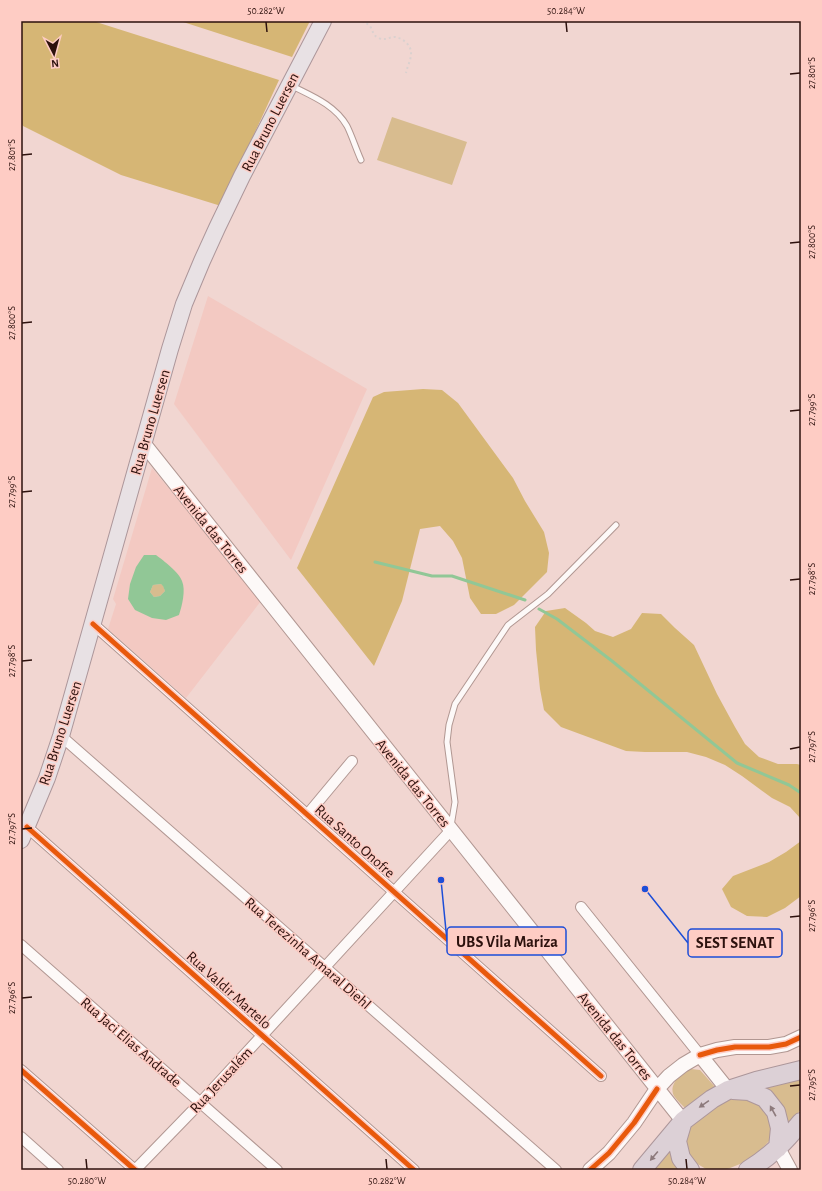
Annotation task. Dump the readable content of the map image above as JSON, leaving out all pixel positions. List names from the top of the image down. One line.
{"streets":{"main road":["Rua Bruno Luersen","Avenida das Torres"],"street":["Rua Santo Onofre","Rua Terezinha Amaral Diehl","Rua Valdir Martelo","Rua Jaci Elias Andrade","Rua Jerusalém"]},"crossings":[["Rua Bruno Luersen","Avenida das Torres"],["Rua Bruno Luersen","Rua Santo Onofre"],["Rua Bruno Luersen","Rua Terezinha Amaral Diehl"],["Rua Bruno Luersen","Rua Valdir Martelo"],["Avenida das Torres","Rua Jerusalém"],["Rua Santo Onofre","Rua Jerusalém"],["Rua Terezinha Amaral Diehl","Rua Jerusalém"],["Rua Valdir Martelo","Rua Jerusalém"],["Rua Jaci Elias Andrade","Rua Jerusalém"]],"places":["UBS Vila Mariza","SEST SENAT"],"north":"bottom","coordinates":["50.282°W","50.284°W","27.801°S","27.800°S","27.799°S","27.798°S","27.797°S","27.796°S","27.795°S","50.280°W"]}
